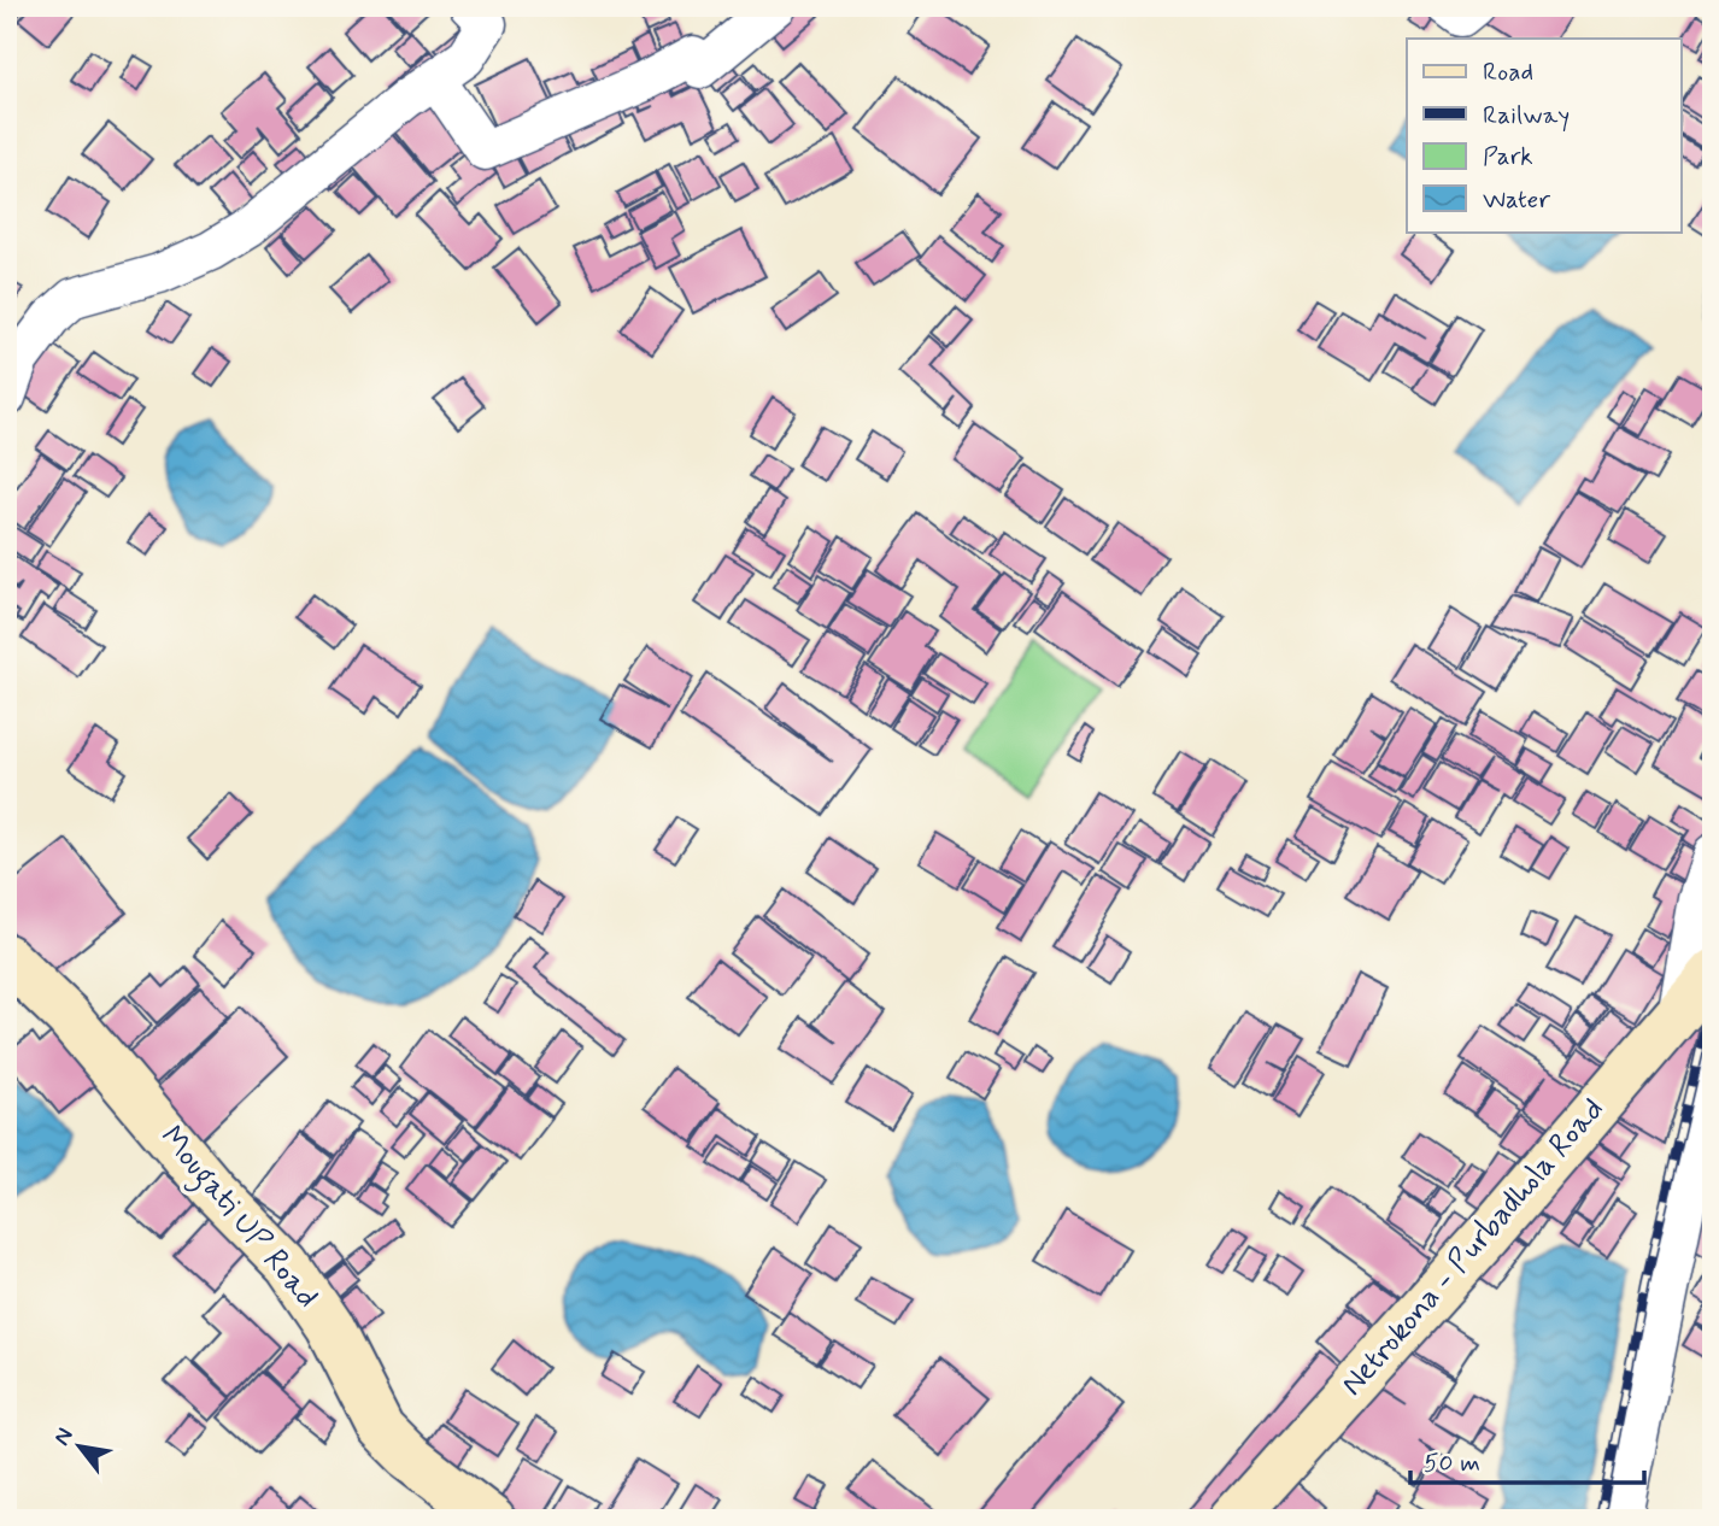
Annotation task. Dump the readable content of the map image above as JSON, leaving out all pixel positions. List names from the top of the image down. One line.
{"streets":{"street":["Mougati UP Road","Netrokona - Purbadhola Road"]},"legend":["Road","Railway","Park","Water"],"scale_bar":"50 m","north":"top left"}
